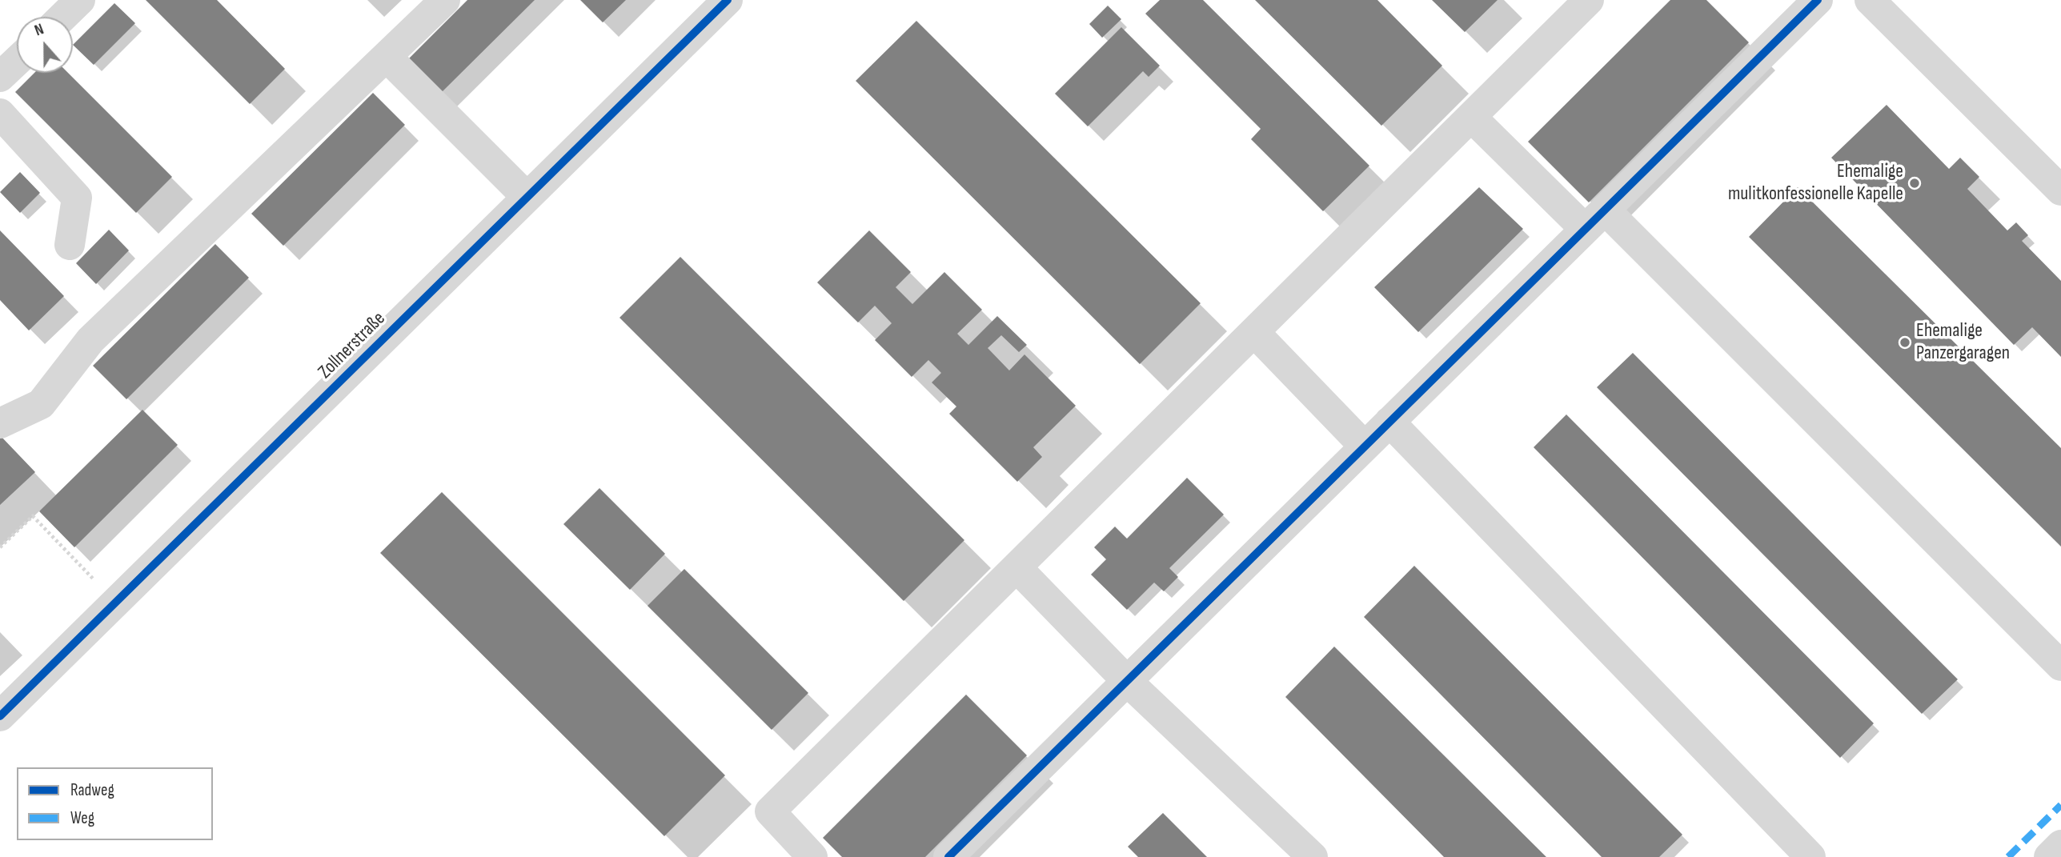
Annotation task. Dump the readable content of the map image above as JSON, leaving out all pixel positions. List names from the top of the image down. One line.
{"streets":{"street":["Zollnerstraße"]},"places":["Ehemalige mulitkonfessionelle Kapelle","Ehemalige Panzergaragen"],"legend":["Radweg","Weg"],"north":"top"}
